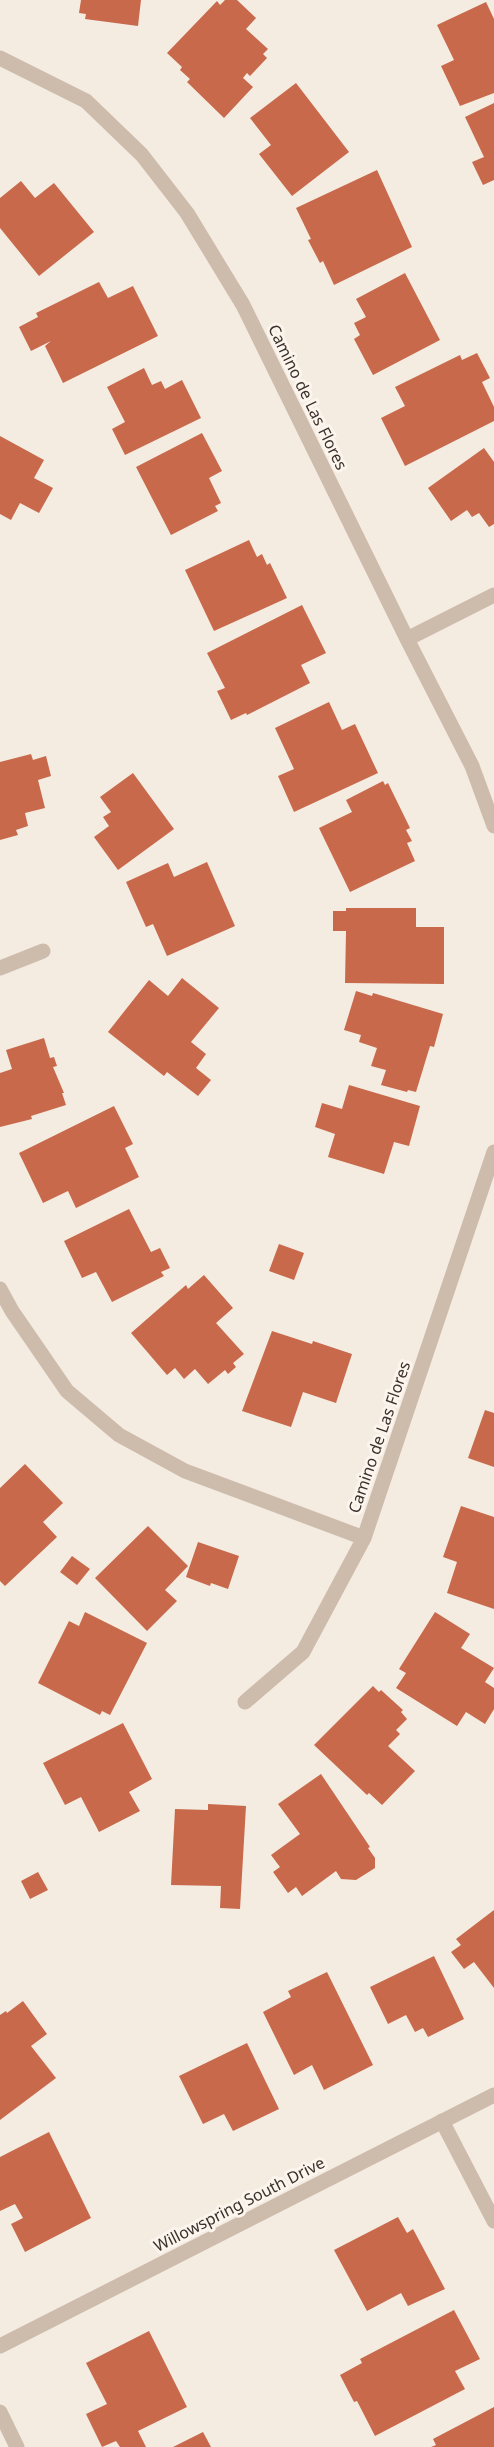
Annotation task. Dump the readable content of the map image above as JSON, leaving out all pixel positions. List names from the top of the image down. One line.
{"streets":{"street":["Camino de Las Flores","Willowspring South Drive"]}}
